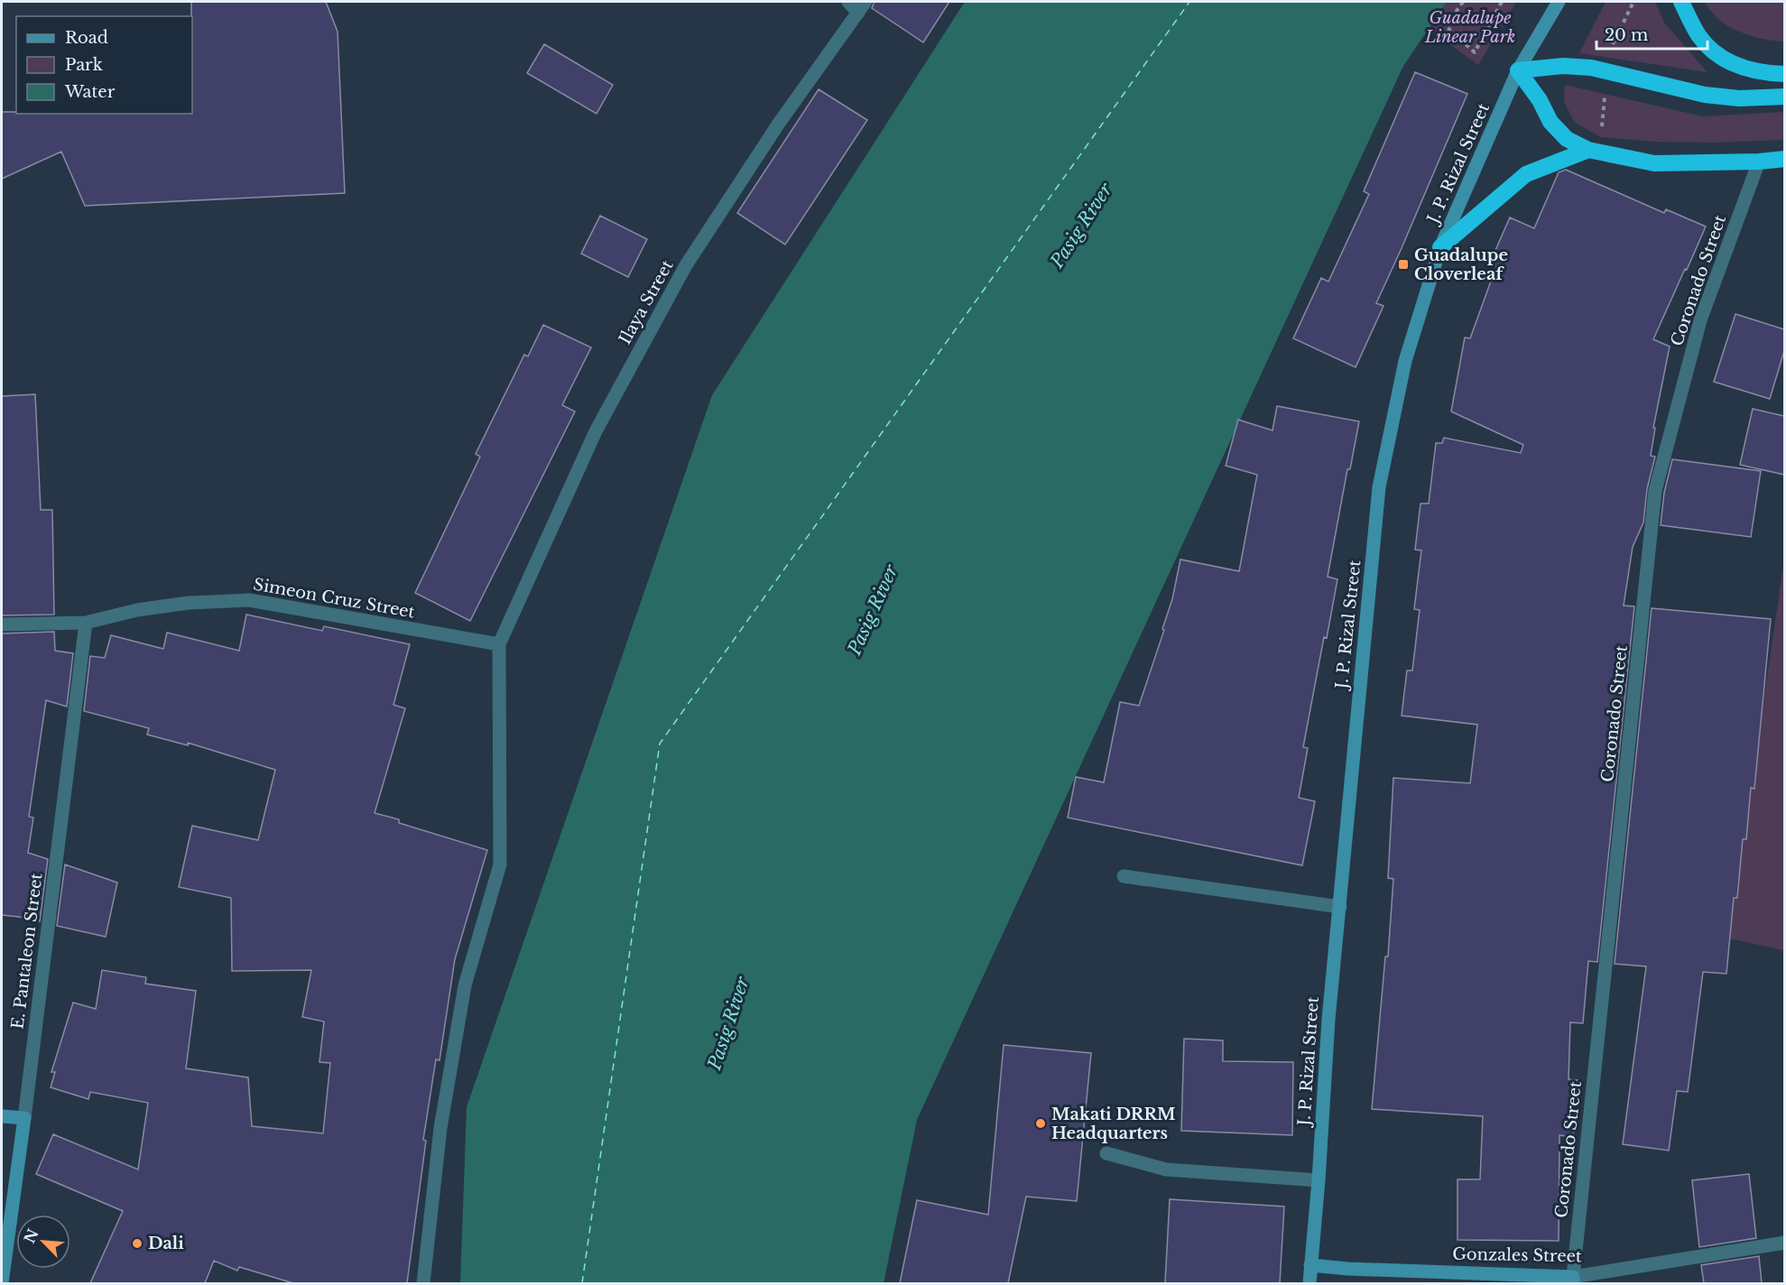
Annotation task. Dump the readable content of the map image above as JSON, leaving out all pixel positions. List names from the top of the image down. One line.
{"streets":{"main road":["J. P. Rizal Street","E. Pantaleon Street","Gonzales Street"],"street":["Coronado Street","Ilaya Street","Simeon Cruz Street"]},"crossings":[["J. P. Rizal Street","Gonzales Street"],["Coronado Street","Gonzales Street"],["Ilaya Street","Simeon Cruz Street"],["Simeon Cruz Street","E. Pantaleon Street"]],"water":["Pasig River"],"parks":["Guadalupe Linear Park"],"places":{"transit":["Guadalupe Cloverleaf"],"other":["Makati DRRM Headquarters","Dali"]},"legend":["Road","Park","Water"],"scale_bar":"20 m","north":"top left"}
